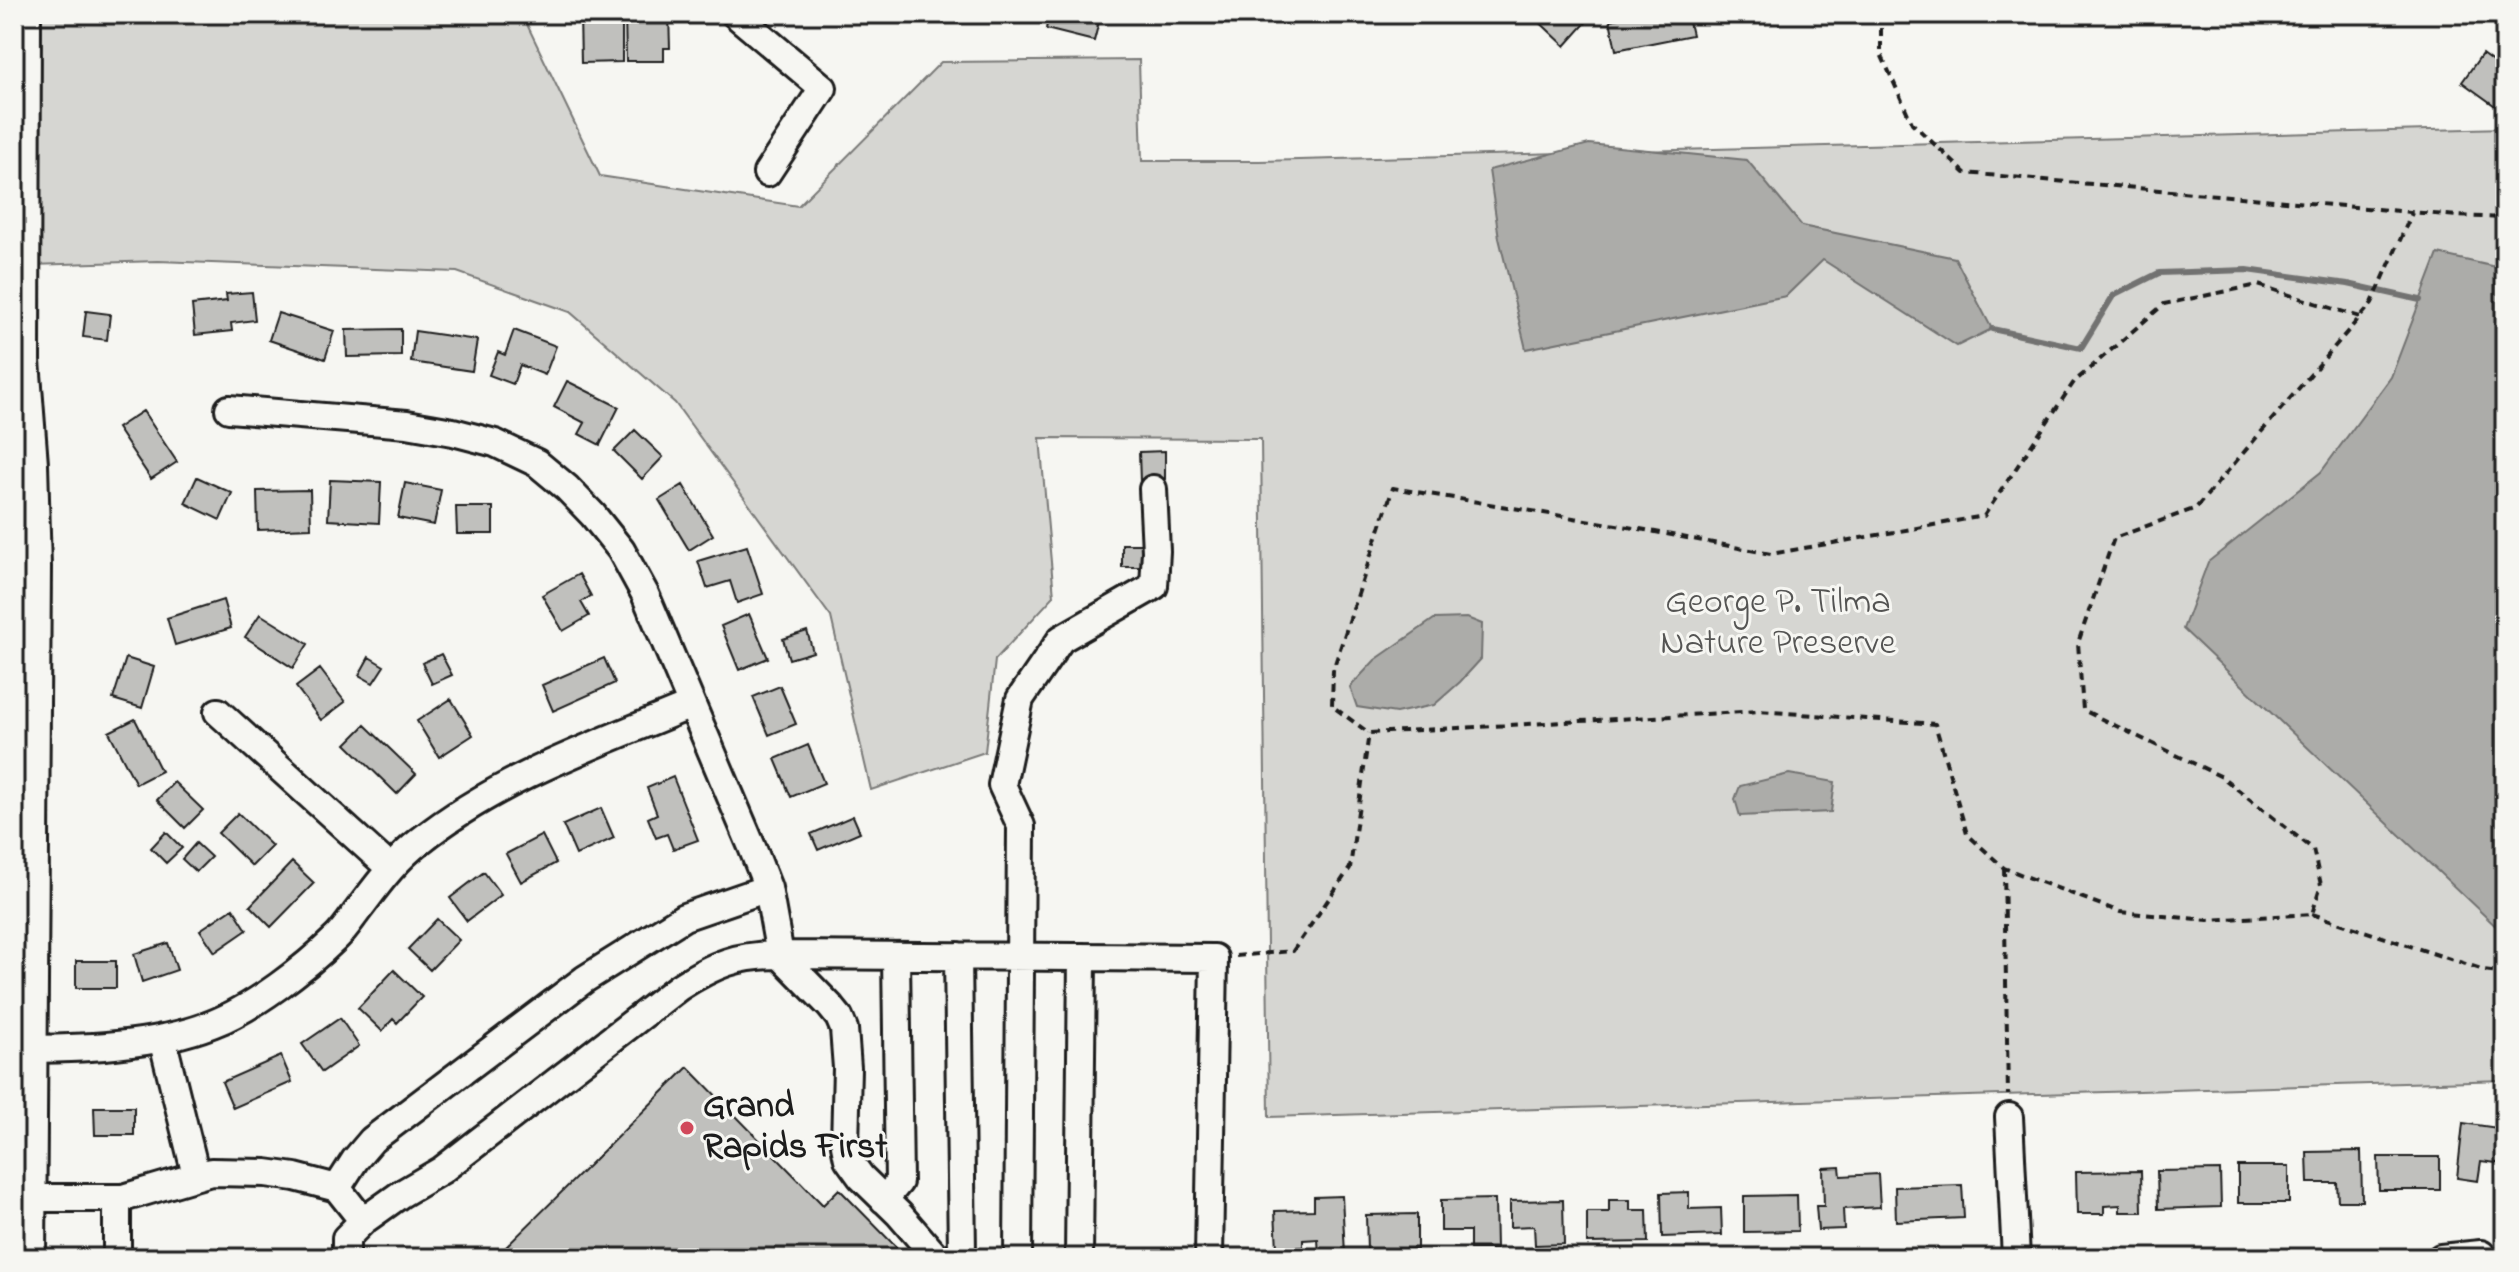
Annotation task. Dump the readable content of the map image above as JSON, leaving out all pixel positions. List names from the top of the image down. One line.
{"parks":["George P. Tilma Nature Preserve"],"places":["Grand Rapids First"]}
